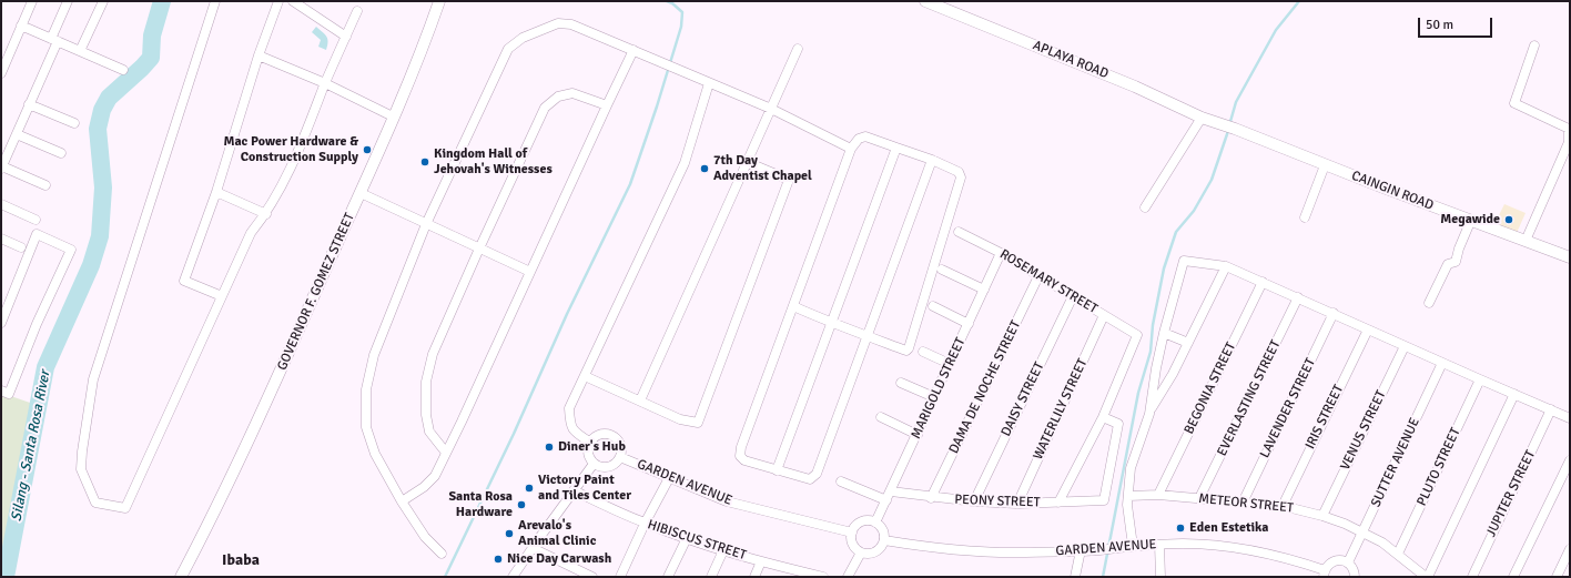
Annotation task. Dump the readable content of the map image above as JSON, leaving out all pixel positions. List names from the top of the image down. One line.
{"streets":{"street":["APLAYA ROAD","CAINGIN ROAD","ROSEMARY STREET","GOVERNOR F. GOMEZ STREET","DAMA DE NOCHE STREET","MARIGOLD STREET","BEGONIA STREET","EVERLASTING STREET","DAISY STREET","LAVENDER STREET","WATERLILY STREET","IRIS STREET","VENUS STREET","SUTTER AVENUE","PLUTO STREET","GARDEN AVENUE","JUPITER STREET","PEONY STREET","METEOR STREET","HIBISCUS STREET"]},"crossings":[["APLAYA ROAD","CAINGIN ROAD"],["ROSEMARY STREET","DAMA DE NOCHE STREET"],["ROSEMARY STREET","MARIGOLD STREET"],["ROSEMARY STREET","DAISY STREET"],["ROSEMARY STREET","WATERLILY STREET"],["ROSEMARY STREET","PEONY STREET"],["DAMA DE NOCHE STREET","PEONY STREET"],["MARIGOLD STREET","GARDEN AVENUE"],["MARIGOLD STREET","PEONY STREET"],["BEGONIA STREET","METEOR STREET"],["EVERLASTING STREET","METEOR STREET"],["DAISY STREET","PEONY STREET"],["LAVENDER STREET","METEOR STREET"],["WATERLILY STREET","PEONY STREET"],["IRIS STREET","METEOR STREET"],["VENUS STREET","METEOR STREET"],["SUTTER AVENUE","METEOR STREET"],["PLUTO STREET","METEOR STREET"]],"districts":["Ibaba"],"water":["Silang - Santa Rosa River"],"places":["Mac Power Hardware & Construction Supply","Kingdom Hall of Jehovah's Witnesses","7th Day Adventist Chapel","Megawide","Diner's Hub","Victory Paint and Tiles Center","Santa Rosa Hardware","Eden Estetika","Arevalo's Animal Clinic","Nice Day Carwash"],"scale_bar":"50 m"}
